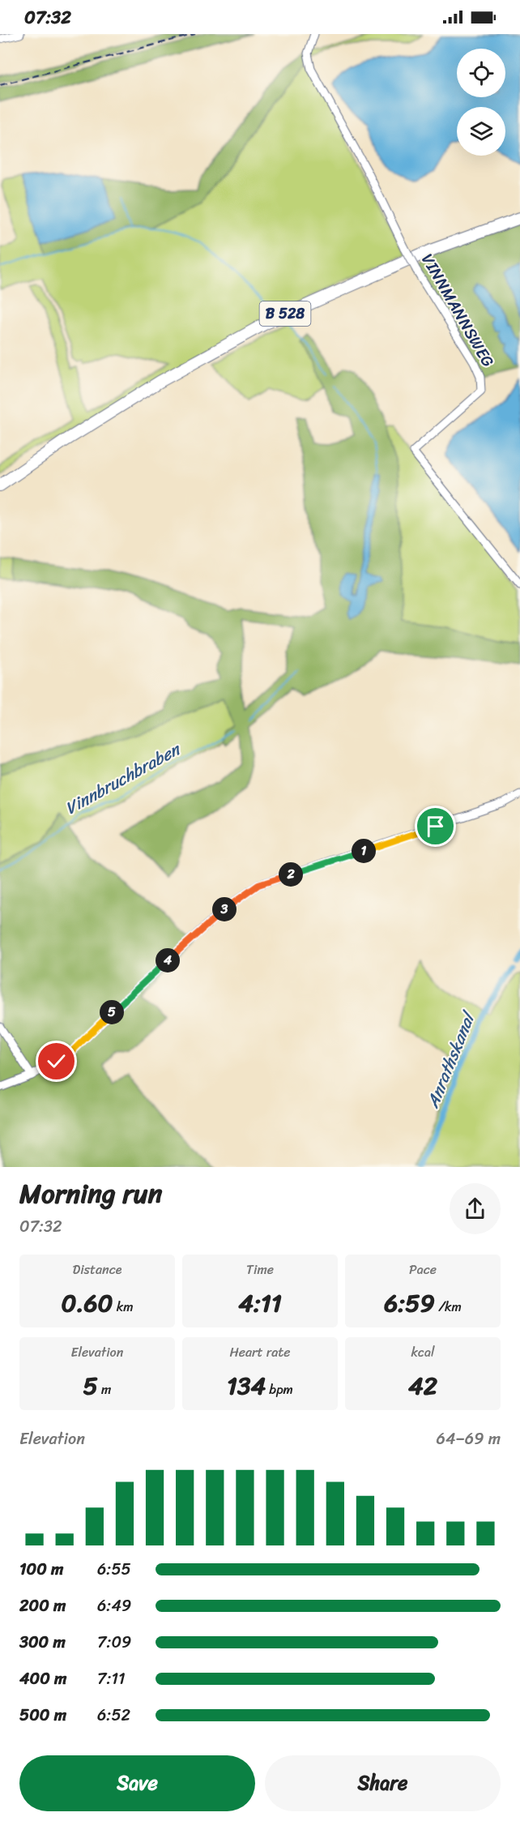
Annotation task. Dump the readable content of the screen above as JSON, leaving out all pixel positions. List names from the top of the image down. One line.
{"streets":{"highway":["B 528"],"street":["VINNMANNSWEG"]},"water":["Vinnbruchbraben","Anrathskanal"],"page":{"status":"07:32","pins":["1","2","3","4","5"],"heading":["Morning run","07:32"],"stats":[["Distance","0.60 km"],["Time","4:11"],["Pace","6:59 /km"],["Elevation","5 m"],["Heart rate","134 bpm"],["kcal","42"]],"chart":["Elevation","64–69 m"],"list":[{"name":"100 m","note":"6:55"},{"name":"200 m","note":"6:49"},{"name":"300 m","note":"7:09"},{"name":"400 m","note":"7:11"},{"name":"500 m","note":"6:52"}],"buttons":["Save","Share"]}}
